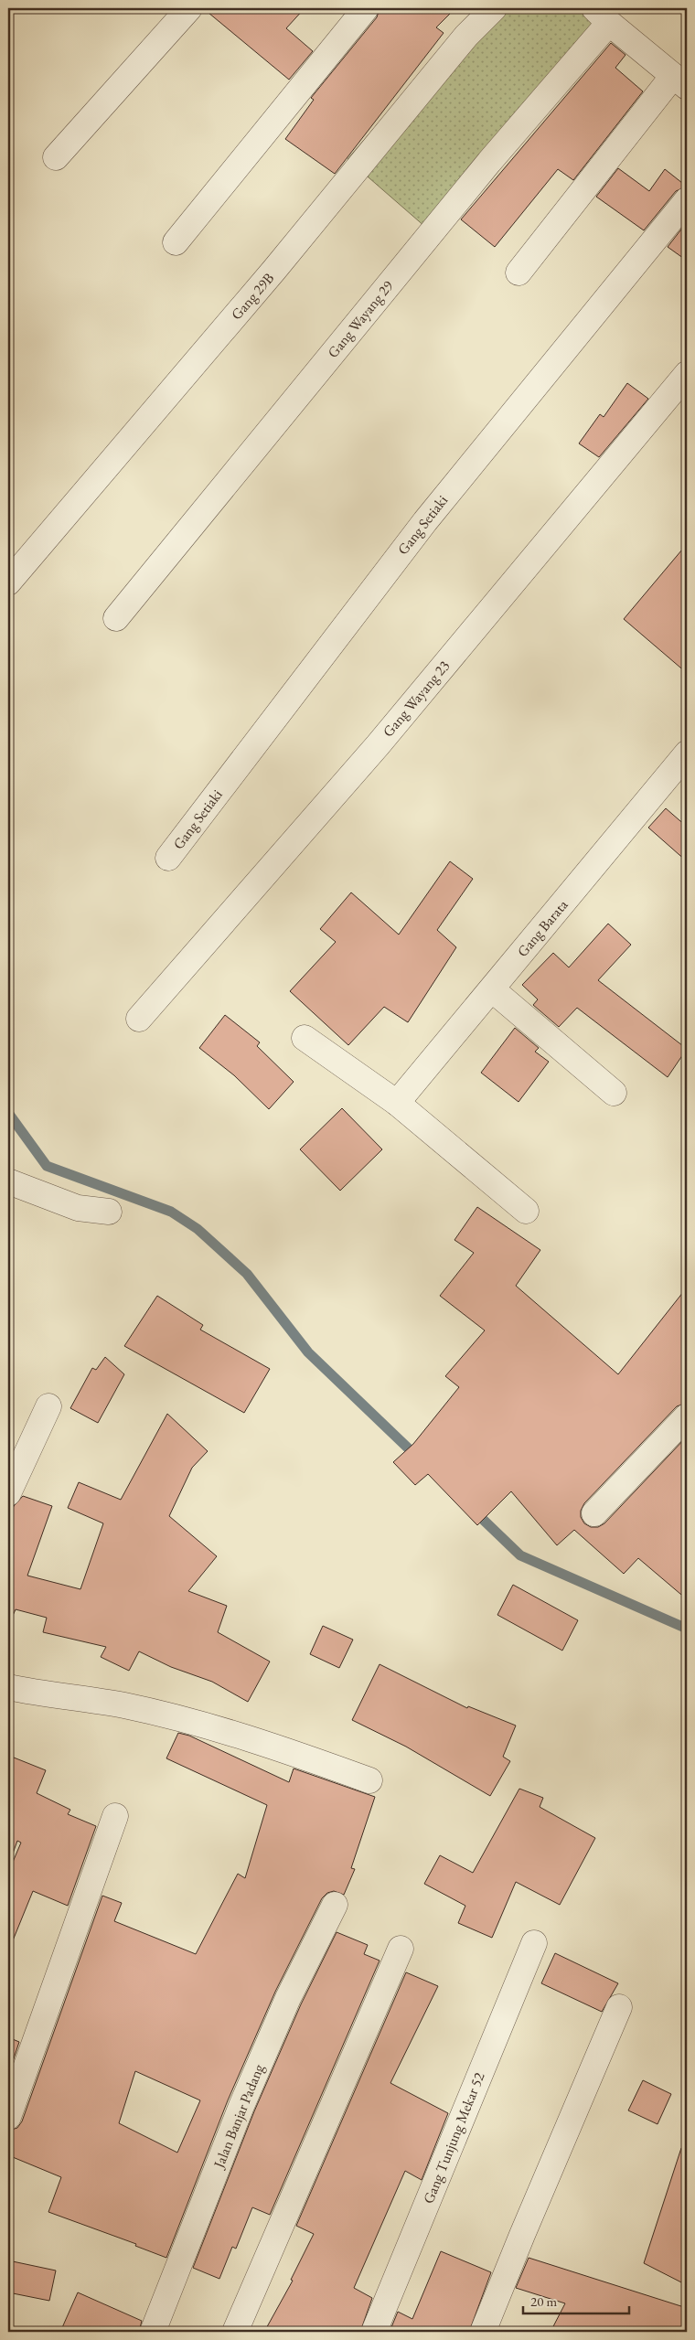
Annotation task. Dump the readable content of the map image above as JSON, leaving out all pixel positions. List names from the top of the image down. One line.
{"streets":{"street":["Gang 29B","Gang Wayang 29","Gang Setiaki","Gang Wayang 23","Gang Barata","Jalan Banjar Padang","Gang Tunjung Mekar 52"]},"scale_bar":"20 m"}
